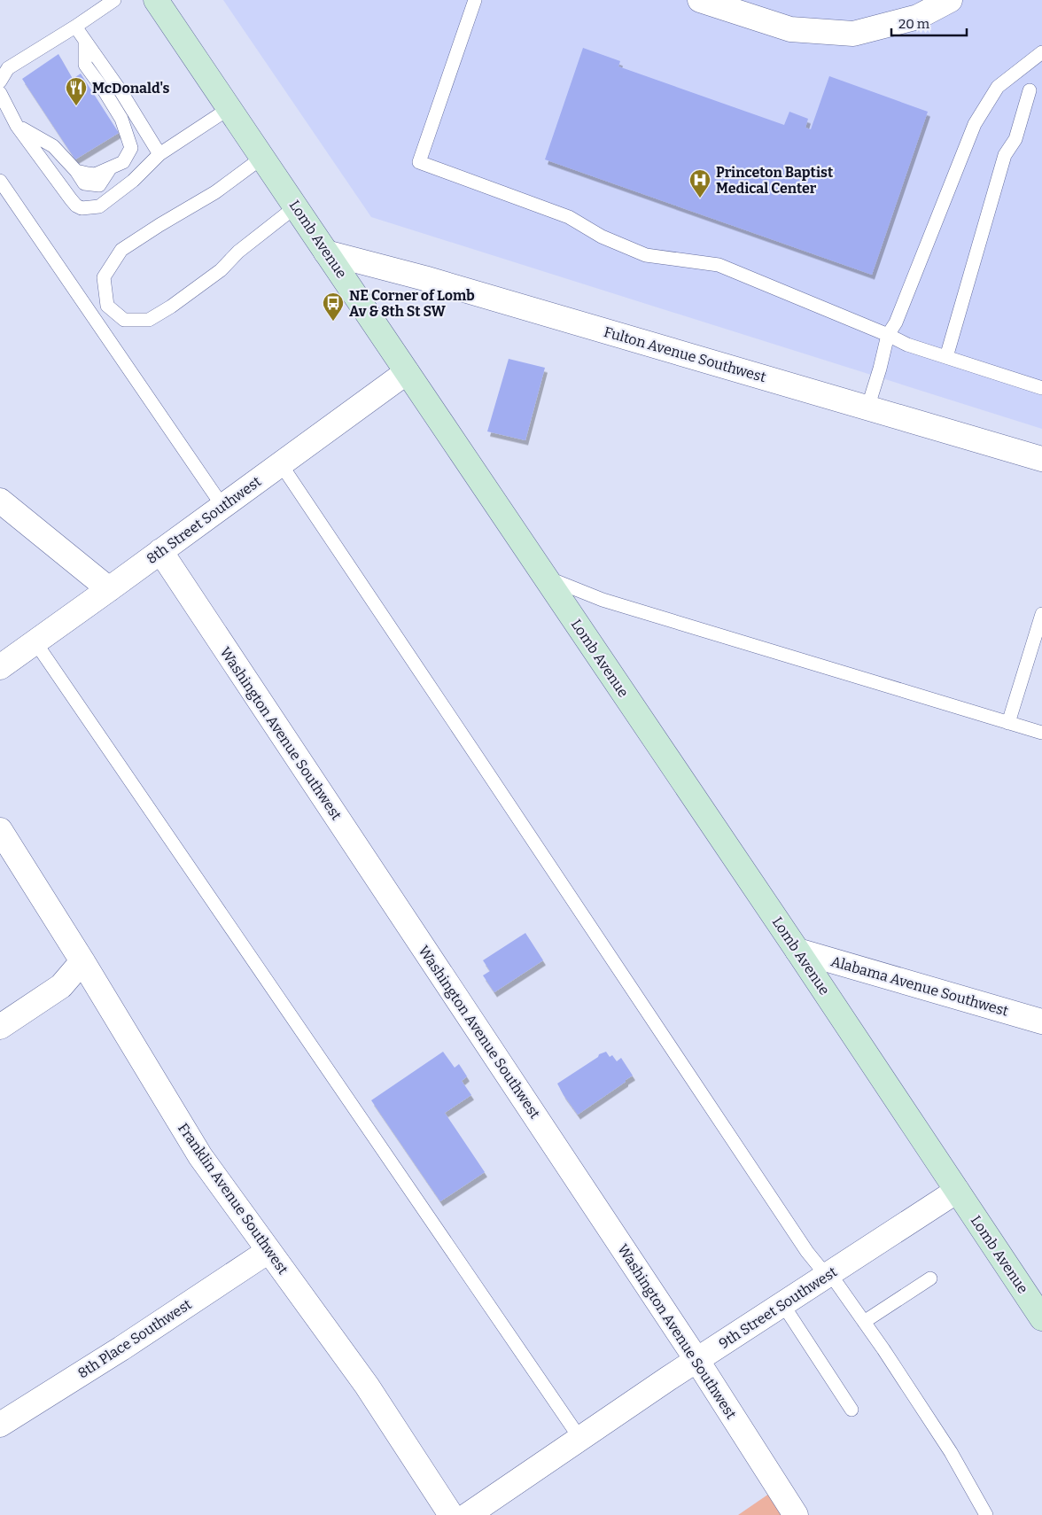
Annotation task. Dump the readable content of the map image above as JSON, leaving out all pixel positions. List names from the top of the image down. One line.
{"streets":{"main road":["Lomb Avenue"],"street":["Fulton Avenue Southwest","8th Street Southwest","Washington Avenue Southwest","Alabama Avenue Southwest","Franklin Avenue Southwest","9th Street Southwest","8th Place Southwest"]},"crossings":[["Lomb Avenue","Fulton Avenue Southwest"],["Lomb Avenue","8th Street Southwest"],["Lomb Avenue","Alabama Avenue Southwest"],["Lomb Avenue","9th Street Southwest"],["8th Street Southwest","Washington Avenue Southwest"],["Washington Avenue Southwest","9th Street Southwest"],["Franklin Avenue Southwest","8th Place Southwest"]],"places":{"restaurant":["McDonald's"],"hospital":["Princeton Baptist Medical Center"],"bus stop":["NE Corner of Lomb Av & 8th St SW"]},"scale_bar":"20 m"}
